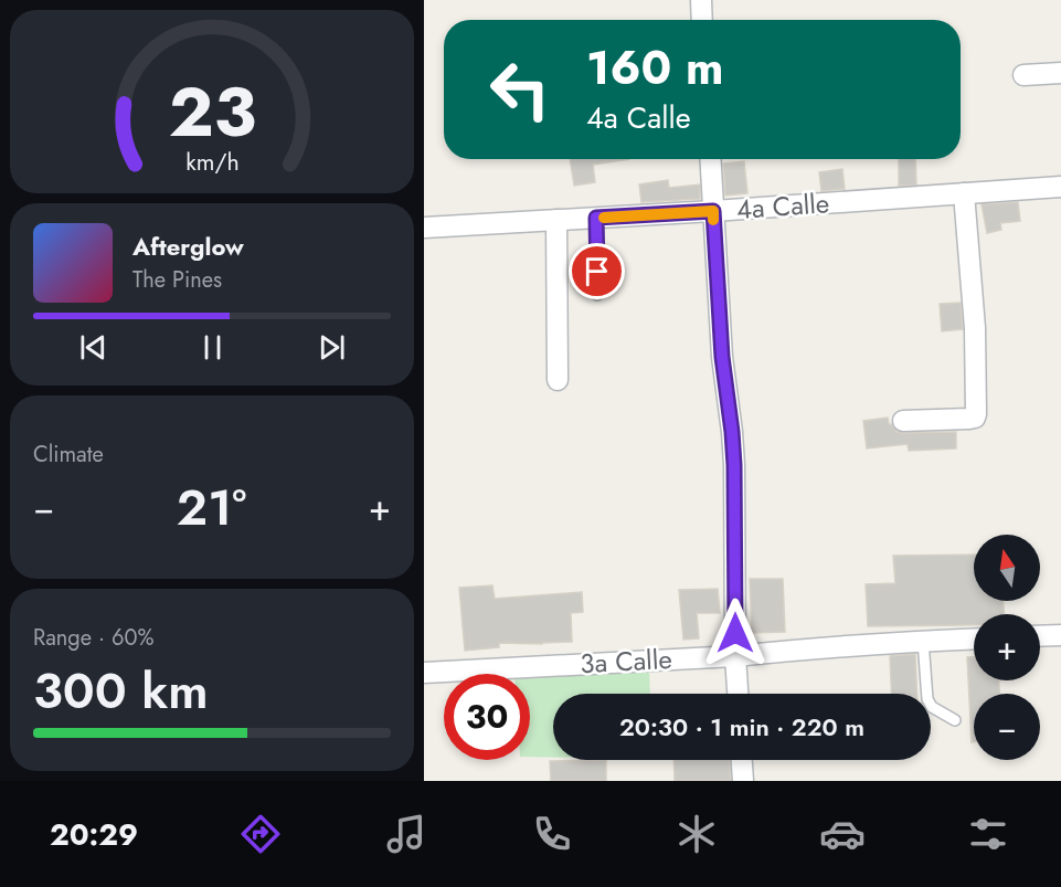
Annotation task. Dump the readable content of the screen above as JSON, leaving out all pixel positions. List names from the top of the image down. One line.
{"streets":{"street":["4a Calle","3a Calle"]},"north":"top","page":{"turn":["160 m","4a Calle"],"song":["Afterglow","The Pines"],"tile":["Climate",["Range · 60%","300 km"]],"heat":["−","21°","+"],"map_buttons":["+","−"],"limit":"30","trip":"20:30 · 1 min · 220 m","tabs":"20:29","gauge":["23","km/h"]}}
